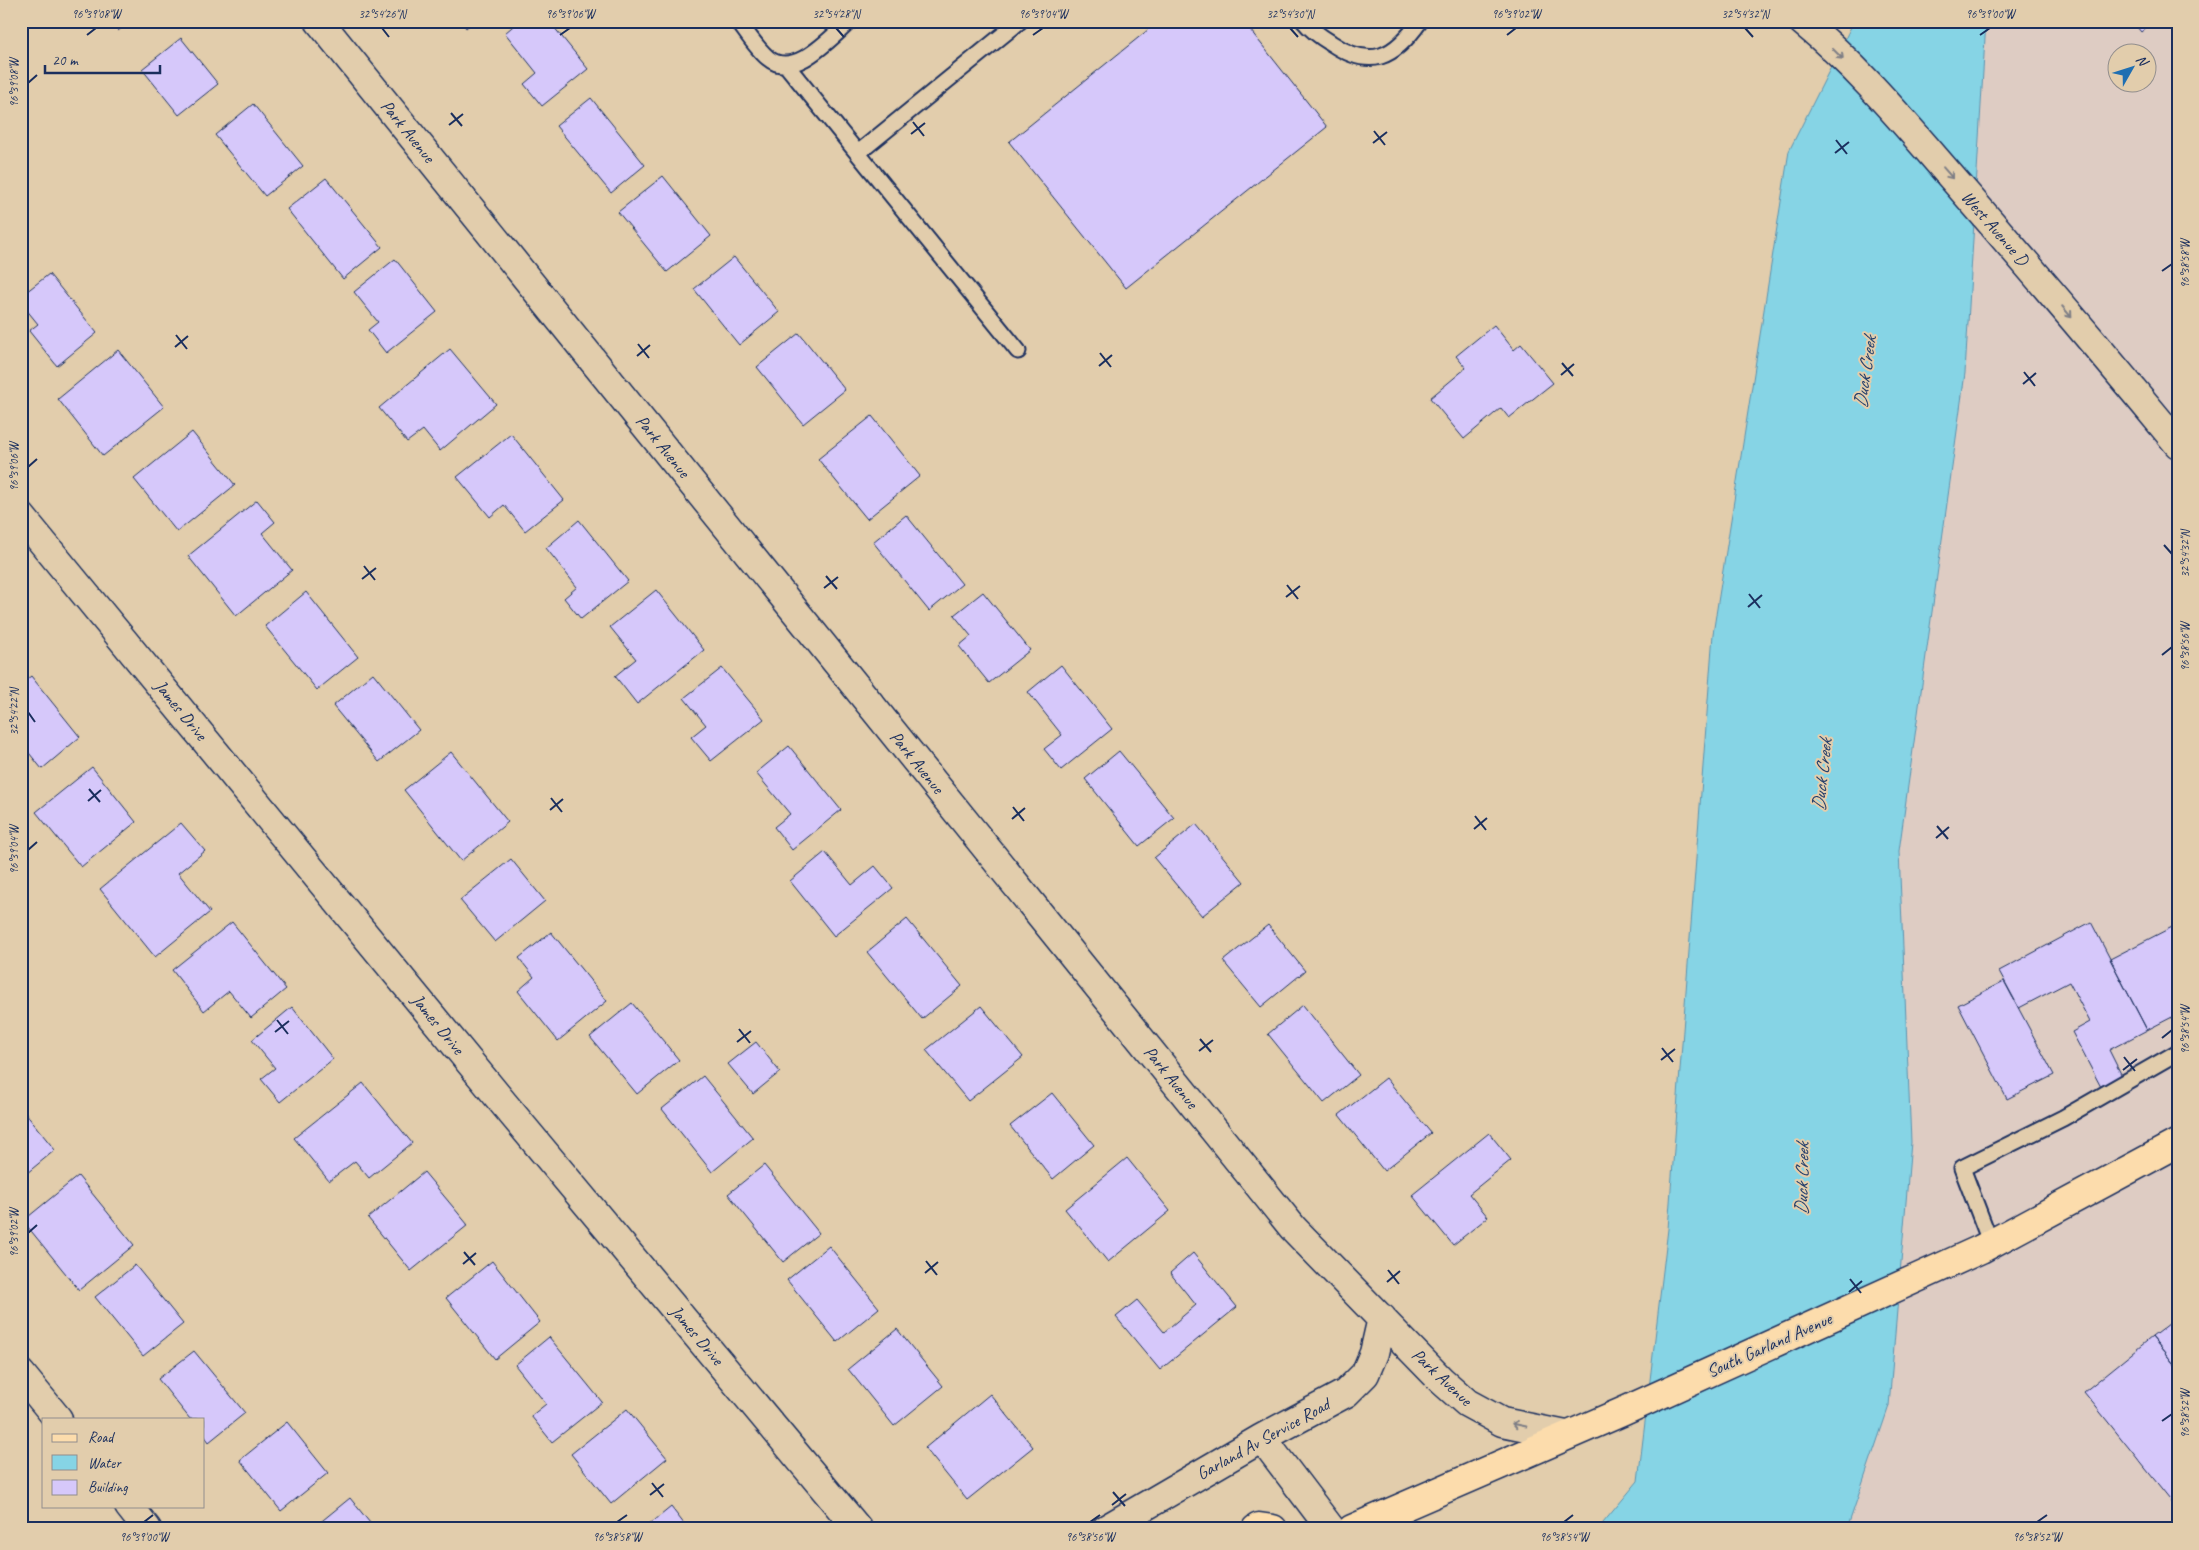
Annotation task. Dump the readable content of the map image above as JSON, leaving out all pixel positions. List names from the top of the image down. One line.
{"streets":{"main road":["South Garland Avenue"],"street":["Park Avenue","West Avenue D","James Drive","Garland Av Service Road"]},"crossings":[["Park Avenue","South Garland Avenue"],["Park Avenue","Garland Av Service Road"]],"one_way":["West Avenue D"],"water":["Duck Creek"],"legend":["Road","Water","Building"],"scale_bar":"20 m","north":"top right","coordinates":["96°39'08\"W","32°54'26\"N","96°39'06\"W","32°54'28\"N","96°39'04\"W","32°54'30\"N","96°39'02\"W","32°54'32\"N","96°39'00\"W","96°38'58\"W","96°38'56\"W","32°54'22\"N","96°38'54\"W","96°38'52\"W"]}
